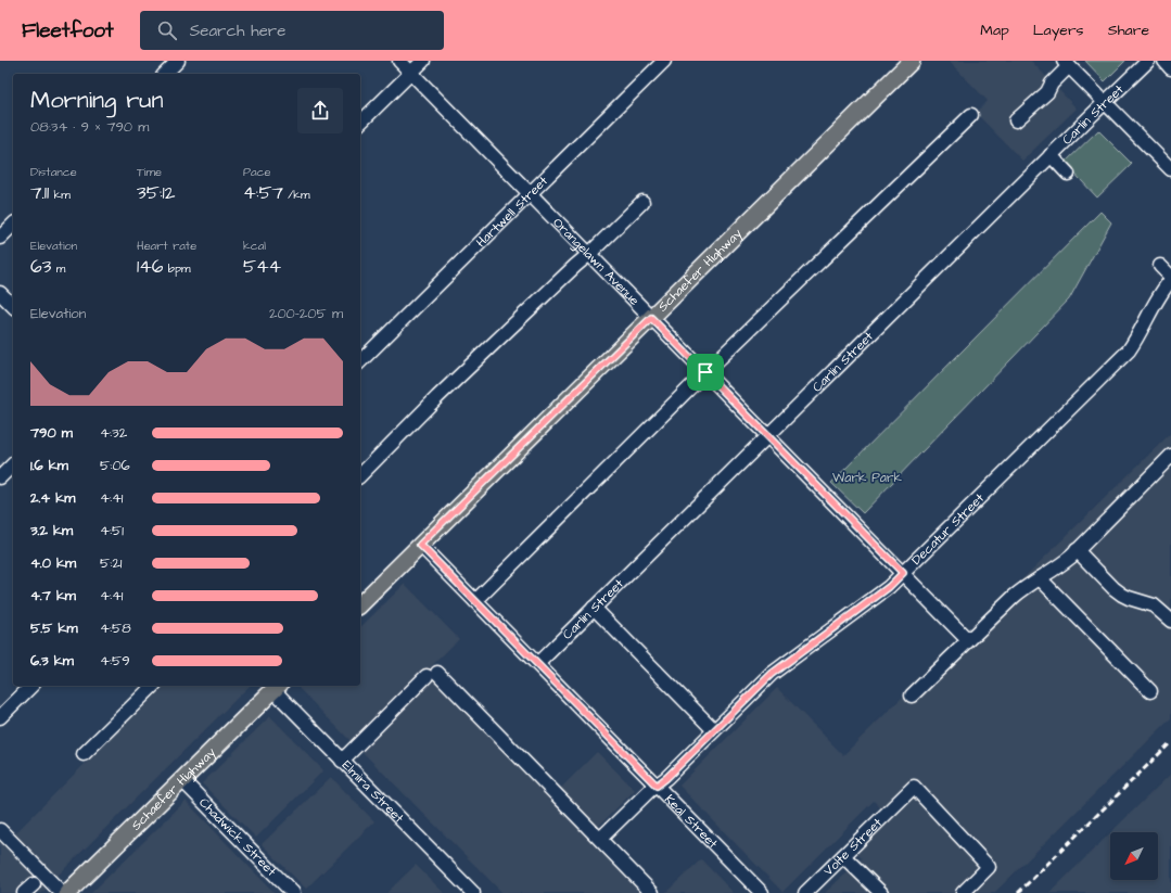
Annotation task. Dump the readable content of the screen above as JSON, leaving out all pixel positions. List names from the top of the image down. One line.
{"streets":{"main road":["Schaefer Highway"],"street":["Carlin Street","Hartwell Street","Orangelawn Avenue","Decatur Street","Elmira Street","Keal Street","Chadwick Street","Volte Street"]},"crossings":[["Carlin Street","Orangelawn Avenue"],["Carlin Street","Keal Street"],["Hartwell Street","Orangelawn Avenue"],["Orangelawn Avenue","Schaefer Highway"],["Orangelawn Avenue","Decatur Street"],["Schaefer Highway","Elmira Street"],["Schaefer Highway","Keal Street"],["Schaefer Highway","Chadwick Street"],["Decatur Street","Keal Street"]],"parks":["Wark Park"],"north":"bottom left","page":{"header":"Fleetfoot","search":"Search here","nav":["Map","Layers","Share"],"heading":["Morning run","08:34 · 9 × 790 m"],"stats":[["Distance","7.11 km"],["Time","35:12"],["Pace","4:57 /km"],["Elevation","63 m"],["Heart rate","146 bpm"],["kcal","544"]],"chart":["Elevation","200–205 m"],"list":[{"name":"790 m","note":"4:32"},{"name":"1.6 km","note":"5:06"},{"name":"2.4 km","note":"4:41"},{"name":"3.2 km","note":"4:51"},{"name":"4.0 km","note":"5:21"},{"name":"4.7 km","note":"4:41"},{"name":"5.5 km","note":"4:58"},{"name":"6.3 km","note":"4:59"}]}}
